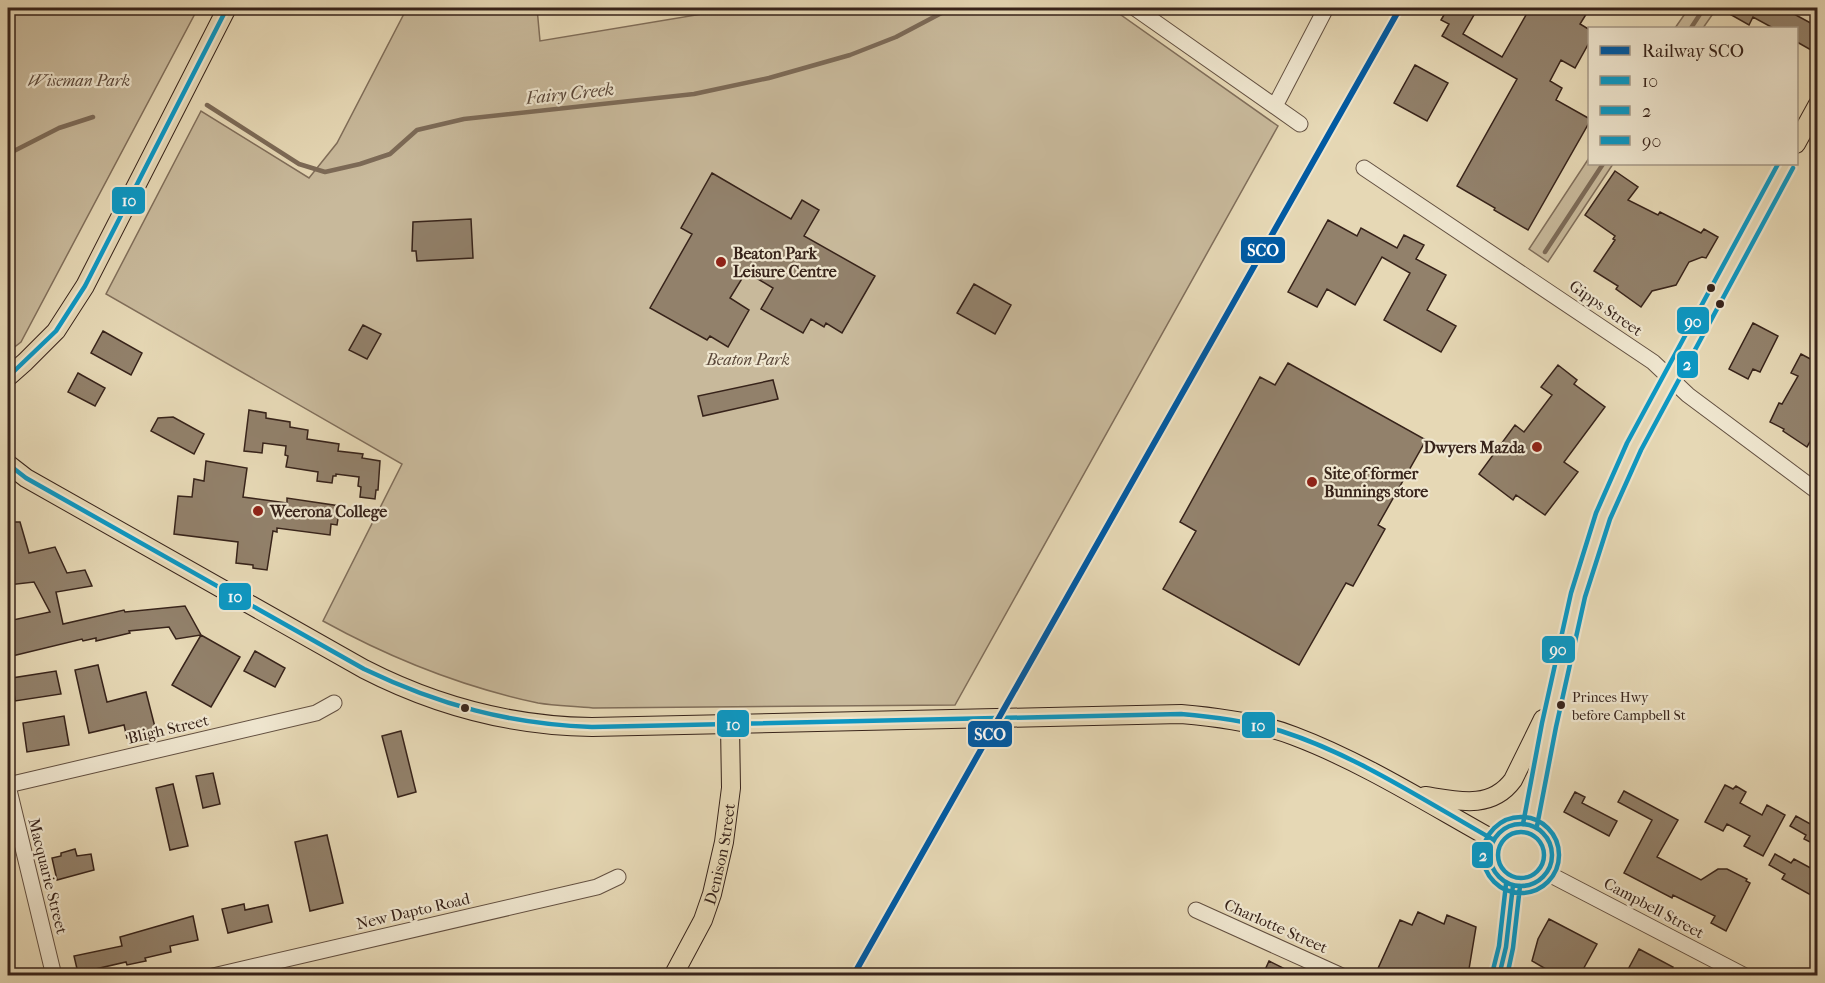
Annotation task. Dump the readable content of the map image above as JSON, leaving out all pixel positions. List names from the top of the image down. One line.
{"streets":{"main road":["Denison Street"],"street":["Gipps Street","Bligh Street","Macquarie Street","Campbell Street","New Dapto Road","Charlotte Street"]},"crossings":[["Bligh Street","Macquarie Street"]],"water":["Fairy Creek"],"parks":["Wiseman Park","Beaton Park"],"places":["Beaton Park Leisure Centre","Dwyers Mazda","Site of former Bunnings store","Weerona College","Princes Hwy before Campbell St"],"lines":["rail line SCO","transit line 10","transit line 90","transit line 2"],"legend":["Railway SCO","10","2","90"]}
